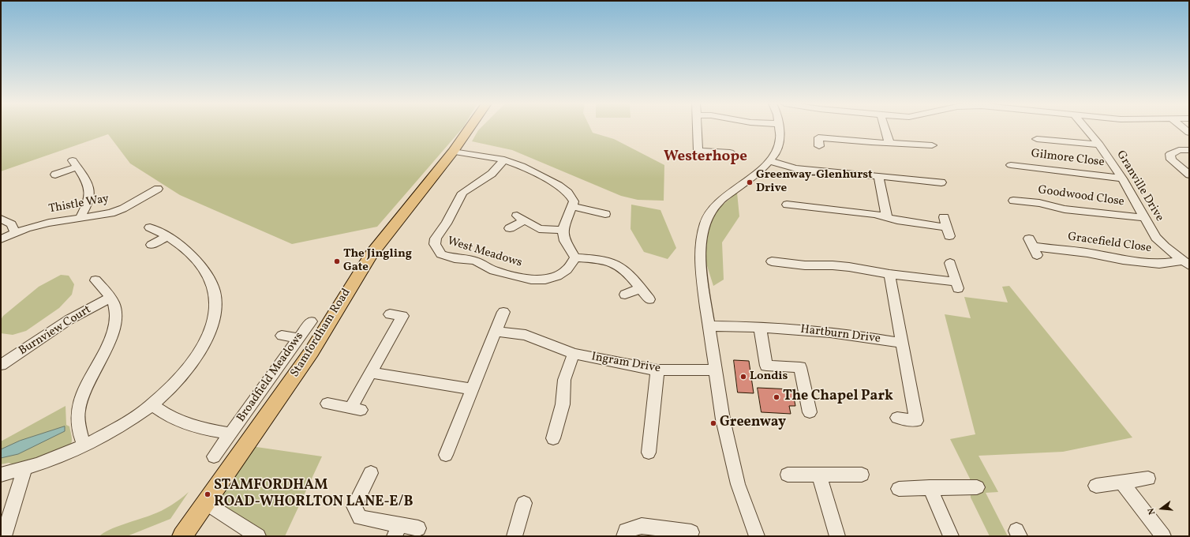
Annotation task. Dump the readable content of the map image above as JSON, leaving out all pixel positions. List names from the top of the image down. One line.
{"streets":{"main road":["Stamfordham Road"],"street":["Gilmore Close","Granville Drive","Goodwood Close","Thistle Way","Gracefield Close","West Meadows","Burnview Court","Hartburn Drive","Ingram Drive","Broadfield Meadows"]},"crossings":[["Gilmore Close","Granville Drive"],["Granville Drive","Goodwood Close"],["Granville Drive","Gracefield Close"]],"districts":["Westerhope"],"places":["Greenway-Glenhurst Drive","The Jingling Gate","Londis","The Chapel Park","Greenway","STAMFORDHAM ROAD-WHORLTON LANE-E/B"],"north":"left"}
